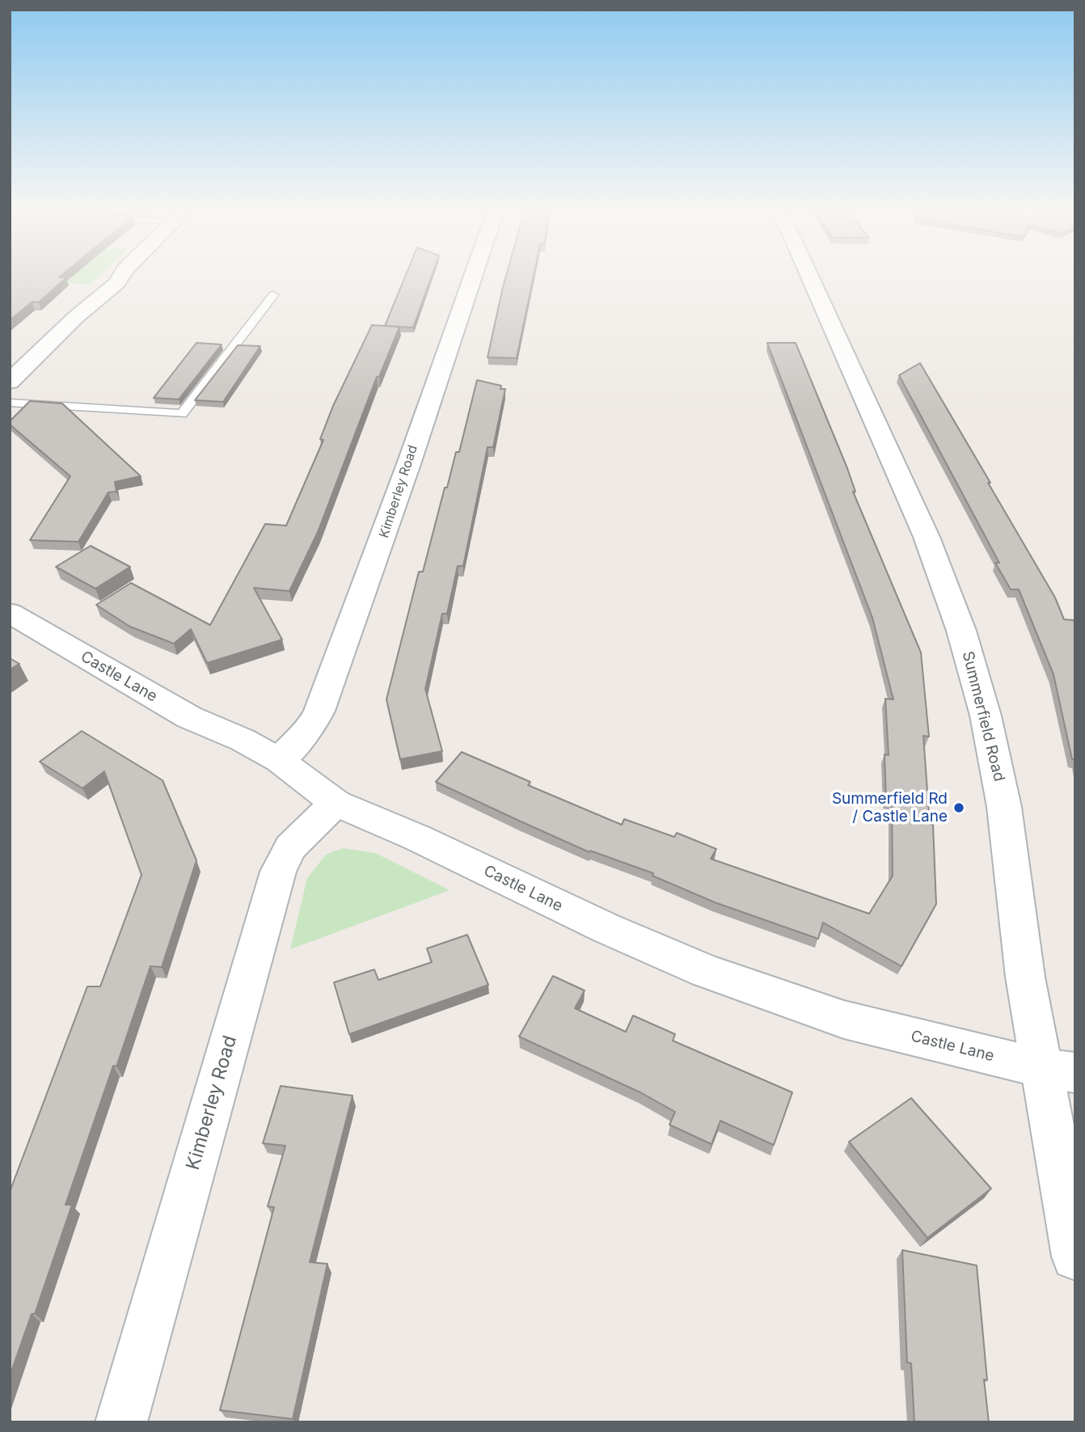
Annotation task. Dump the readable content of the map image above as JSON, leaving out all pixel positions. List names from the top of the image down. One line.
{"streets":{"street":["Kimberley Road","Castle Lane","Summerfield Road"]},"crossings":[["Kimberley Road","Castle Lane"],["Castle Lane","Summerfield Road"]],"places":["Summerfield Rd / Castle Lane"]}
